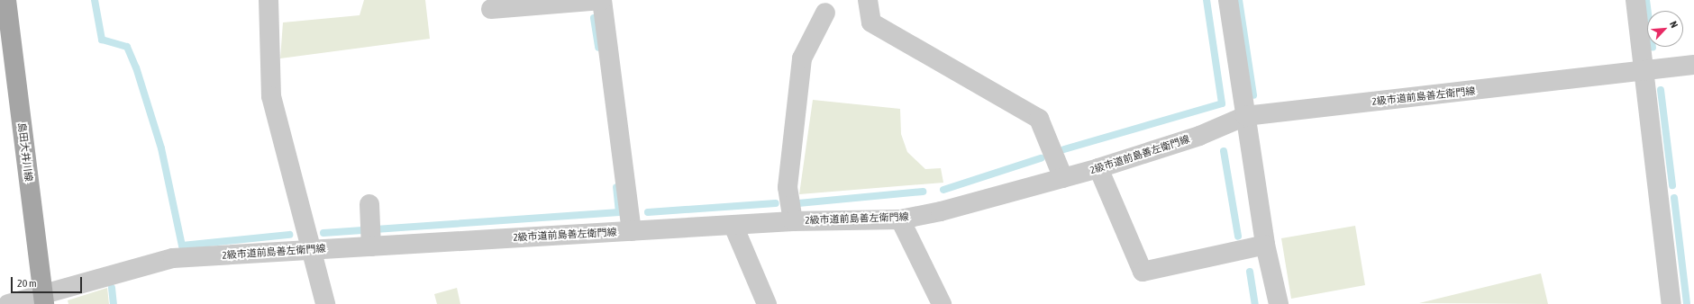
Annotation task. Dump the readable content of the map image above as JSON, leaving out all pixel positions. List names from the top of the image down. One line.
{"streets":{"main road":["島田大井川線"],"street":["2級市道前島善左衛門線"]},"crossings":[["2級市道前島善左衛門線","島田大井川線"]],"scale_bar":"20 m","north":"top right"}
